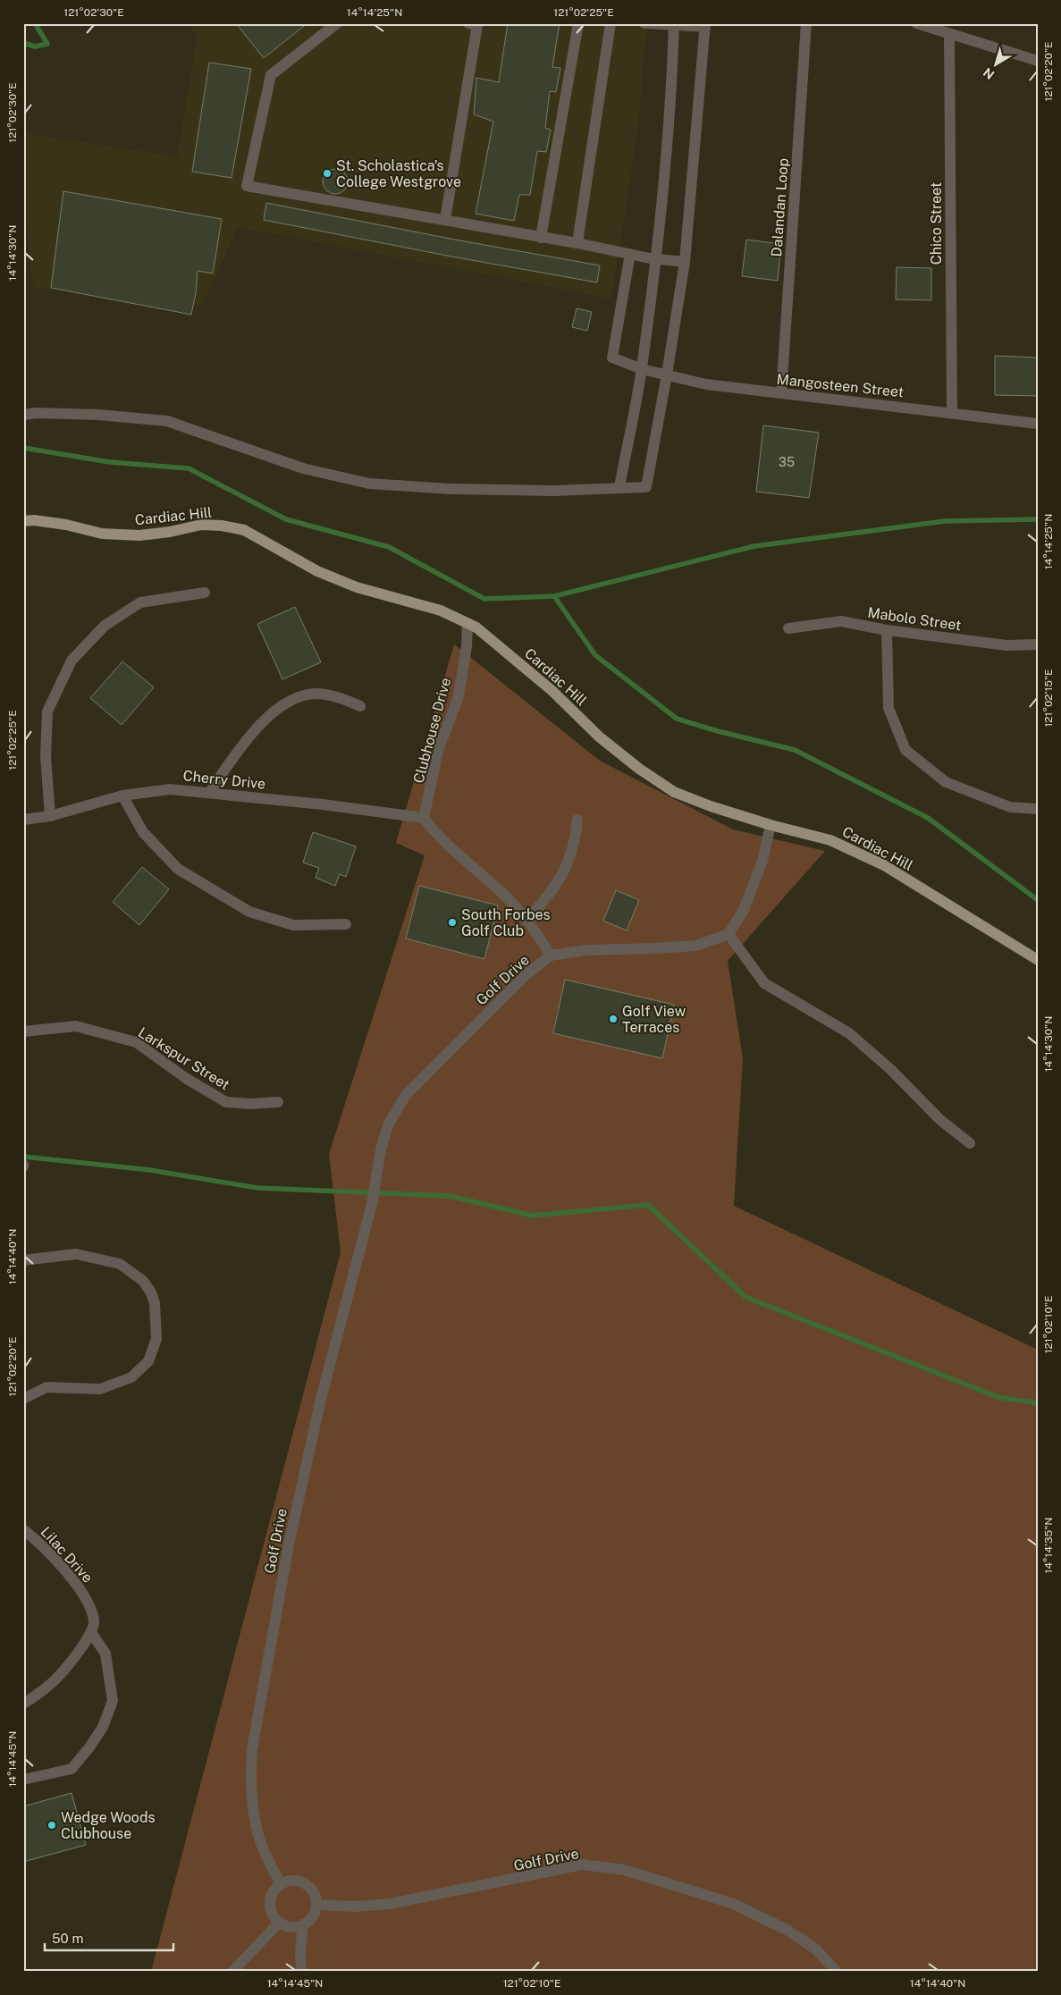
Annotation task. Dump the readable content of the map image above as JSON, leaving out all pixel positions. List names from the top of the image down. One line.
{"streets":{"main road":["Cardiac Hill"],"street":["Dalandan Loop","Chico Street","Mangosteen Street","Mabolo Street","Clubhouse Drive","Cherry Drive","Golf Drive","Larkspur Street","Lilac Drive"]},"crossings":[["Dalandan Loop","Mangosteen Street"],["Chico Street","Mangosteen Street"],["Cardiac Hill","Clubhouse Drive"],["Clubhouse Drive","Cherry Drive"]],"places":["St. Scholastica's College Westgrove","South Forbes Golf Club","Golf View Terraces","Wedge Woods Clubhouse"],"house_numbers":["35"],"scale_bar":"50 m","north":"bottom left","coordinates":["121°02'30\"E","14°14'25\"N","121°02'25\"E","121°02'20\"E","14°14'30\"N","121°02'15\"E","14°14'40\"N","121°02'10\"E","14°14'35\"N","14°14'45\"N"]}
